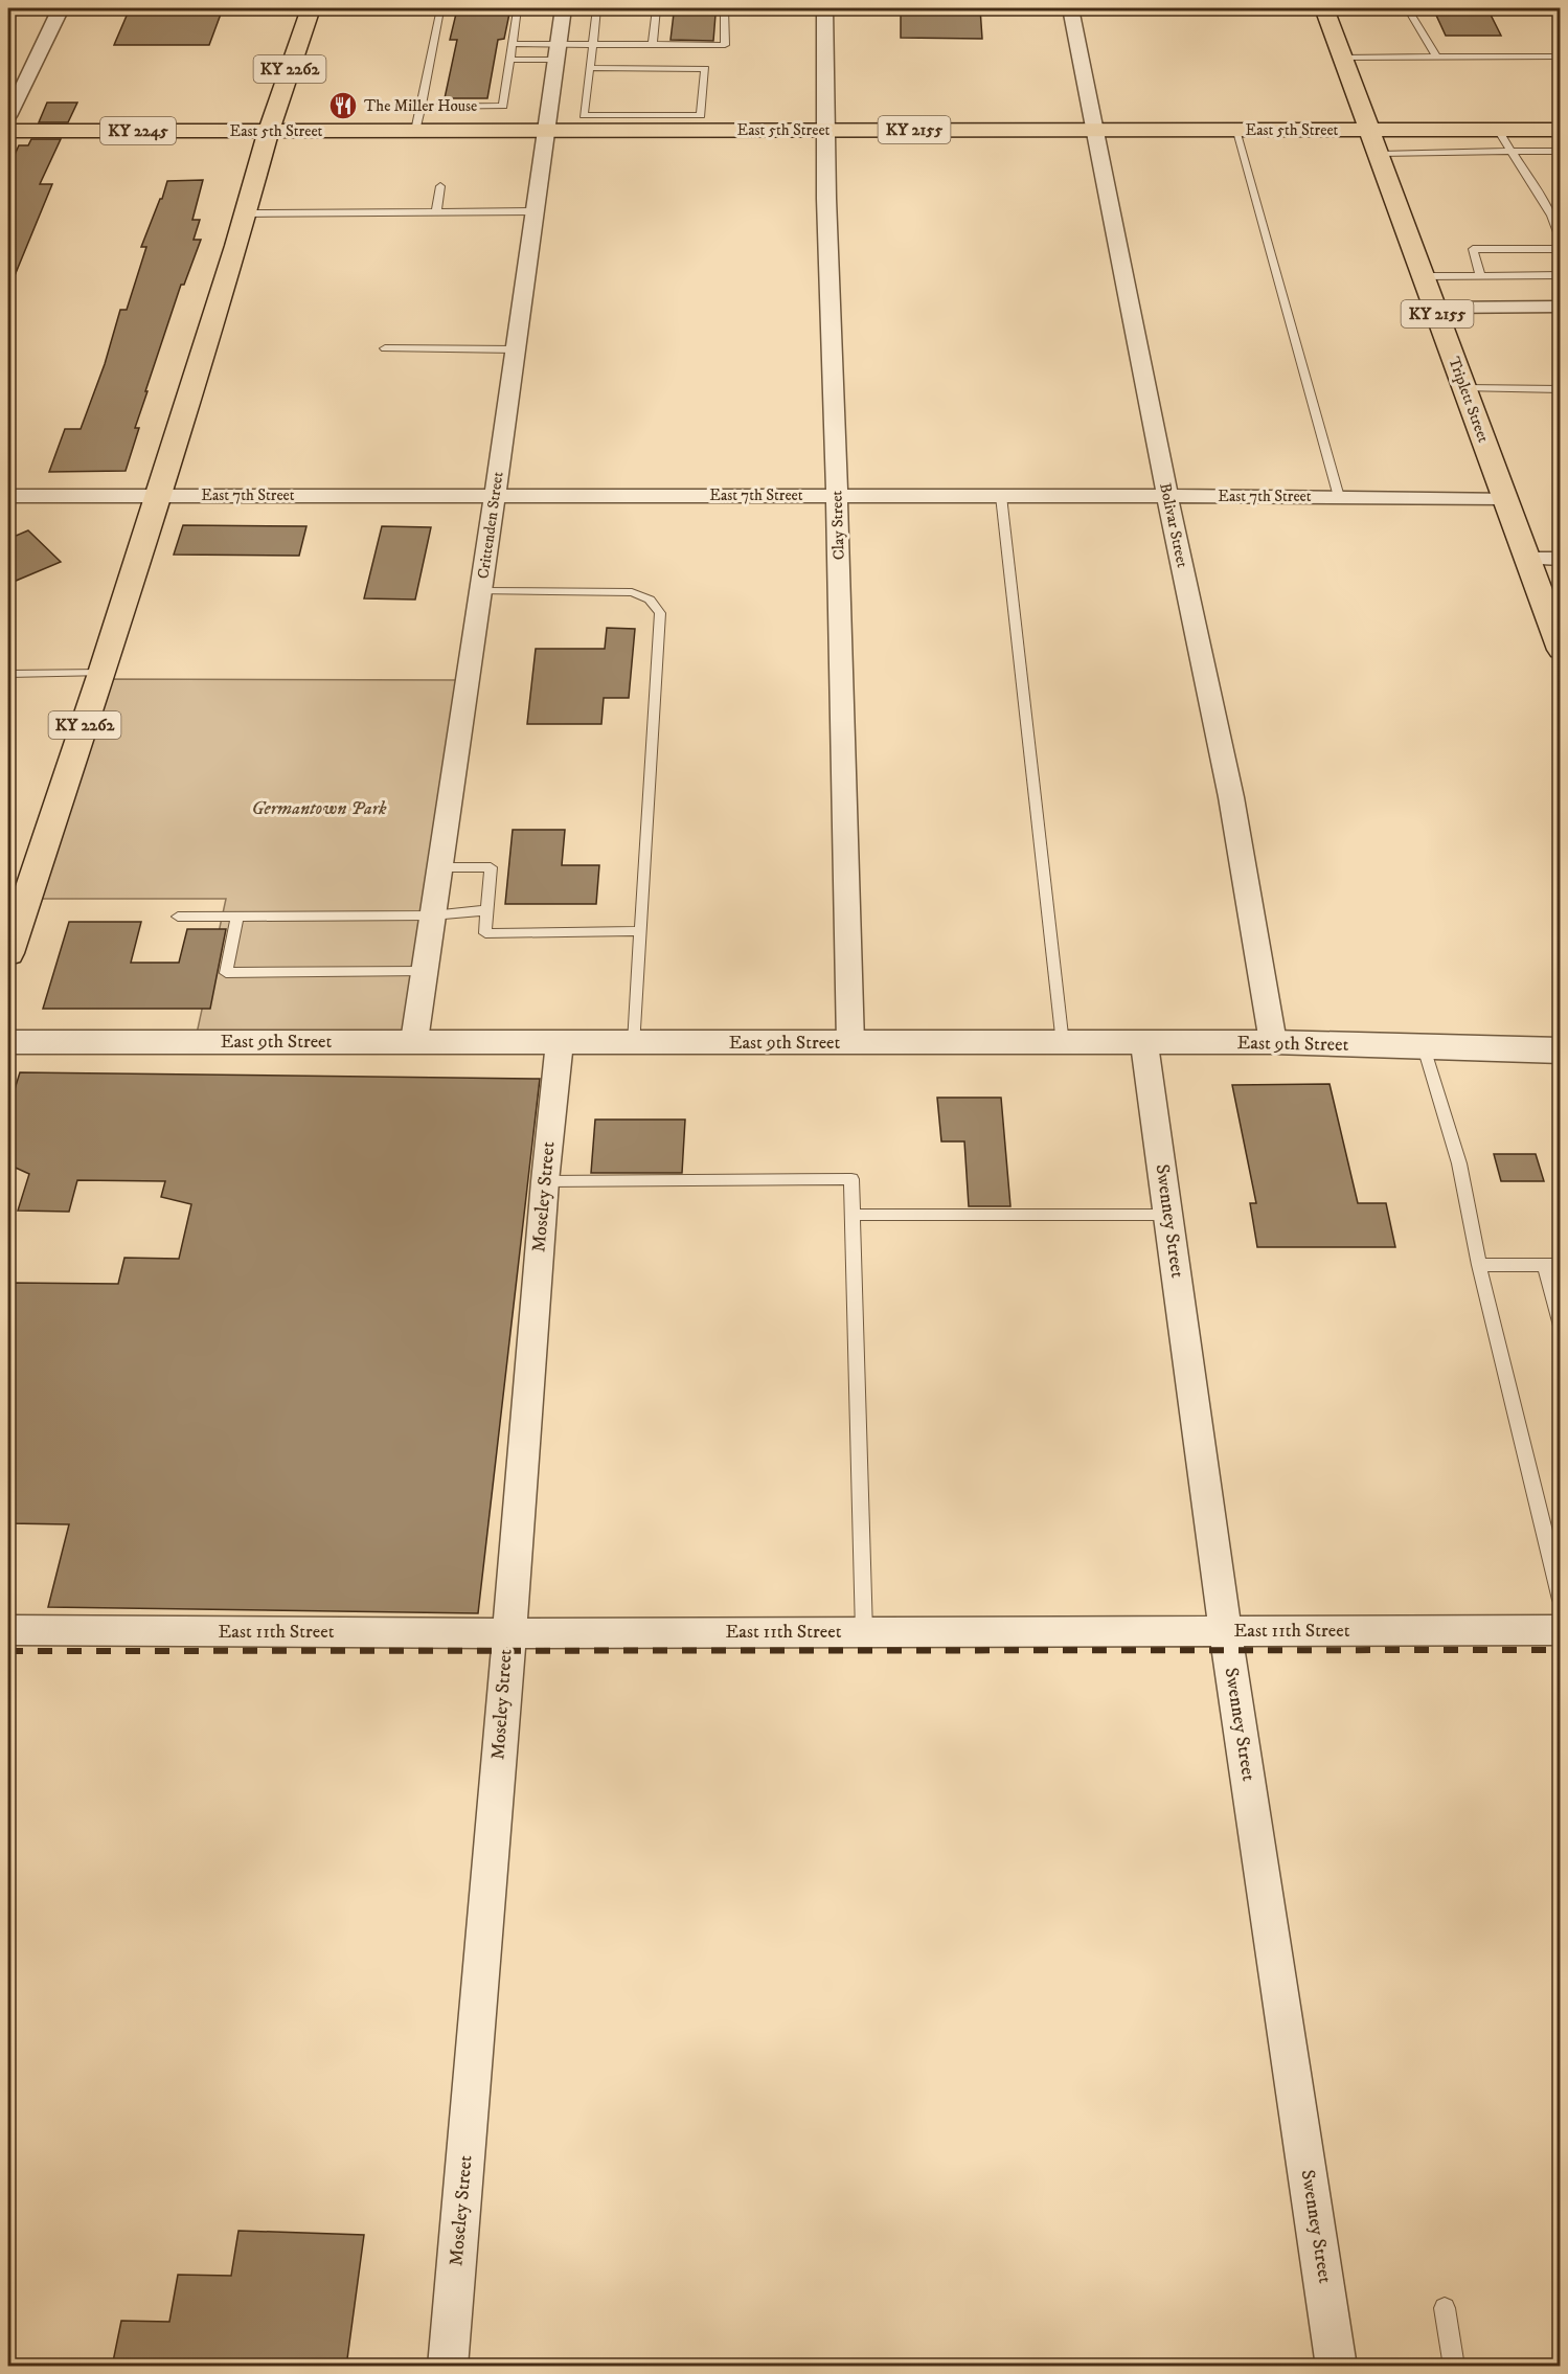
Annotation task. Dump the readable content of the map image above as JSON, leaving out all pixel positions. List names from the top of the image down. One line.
{"streets":{"main road":["KY 2262","East 5th Street","KY 2155","KY 2245","Triplett Street"],"street":["East 7th Street","Crittenden Street","Clay Street","Bolivar Street","East 9th Street","Moseley Street","Swenney Street","East 11th Street"]},"crossings":[["KY 2262","East 5th Street"],["KY 2262","East 7th Street"],["East 5th Street","Triplett Street"],["East 5th Street","Crittenden Street"],["East 5th Street","Clay Street"],["East 5th Street","Bolivar Street"],["Triplett Street","East 7th Street"],["East 7th Street","Crittenden Street"],["East 7th Street","Clay Street"],["East 7th Street","Bolivar Street"],["Crittenden Street","East 9th Street"],["Clay Street","East 9th Street"],["Bolivar Street","East 9th Street"],["East 9th Street","Moseley Street"],["East 9th Street","Swenney Street"],["Moseley Street","East 11th Street"],["Swenney Street","East 11th Street"]],"parks":["Germantown Park"],"places":{"restaurant":["The Miller House"]}}
